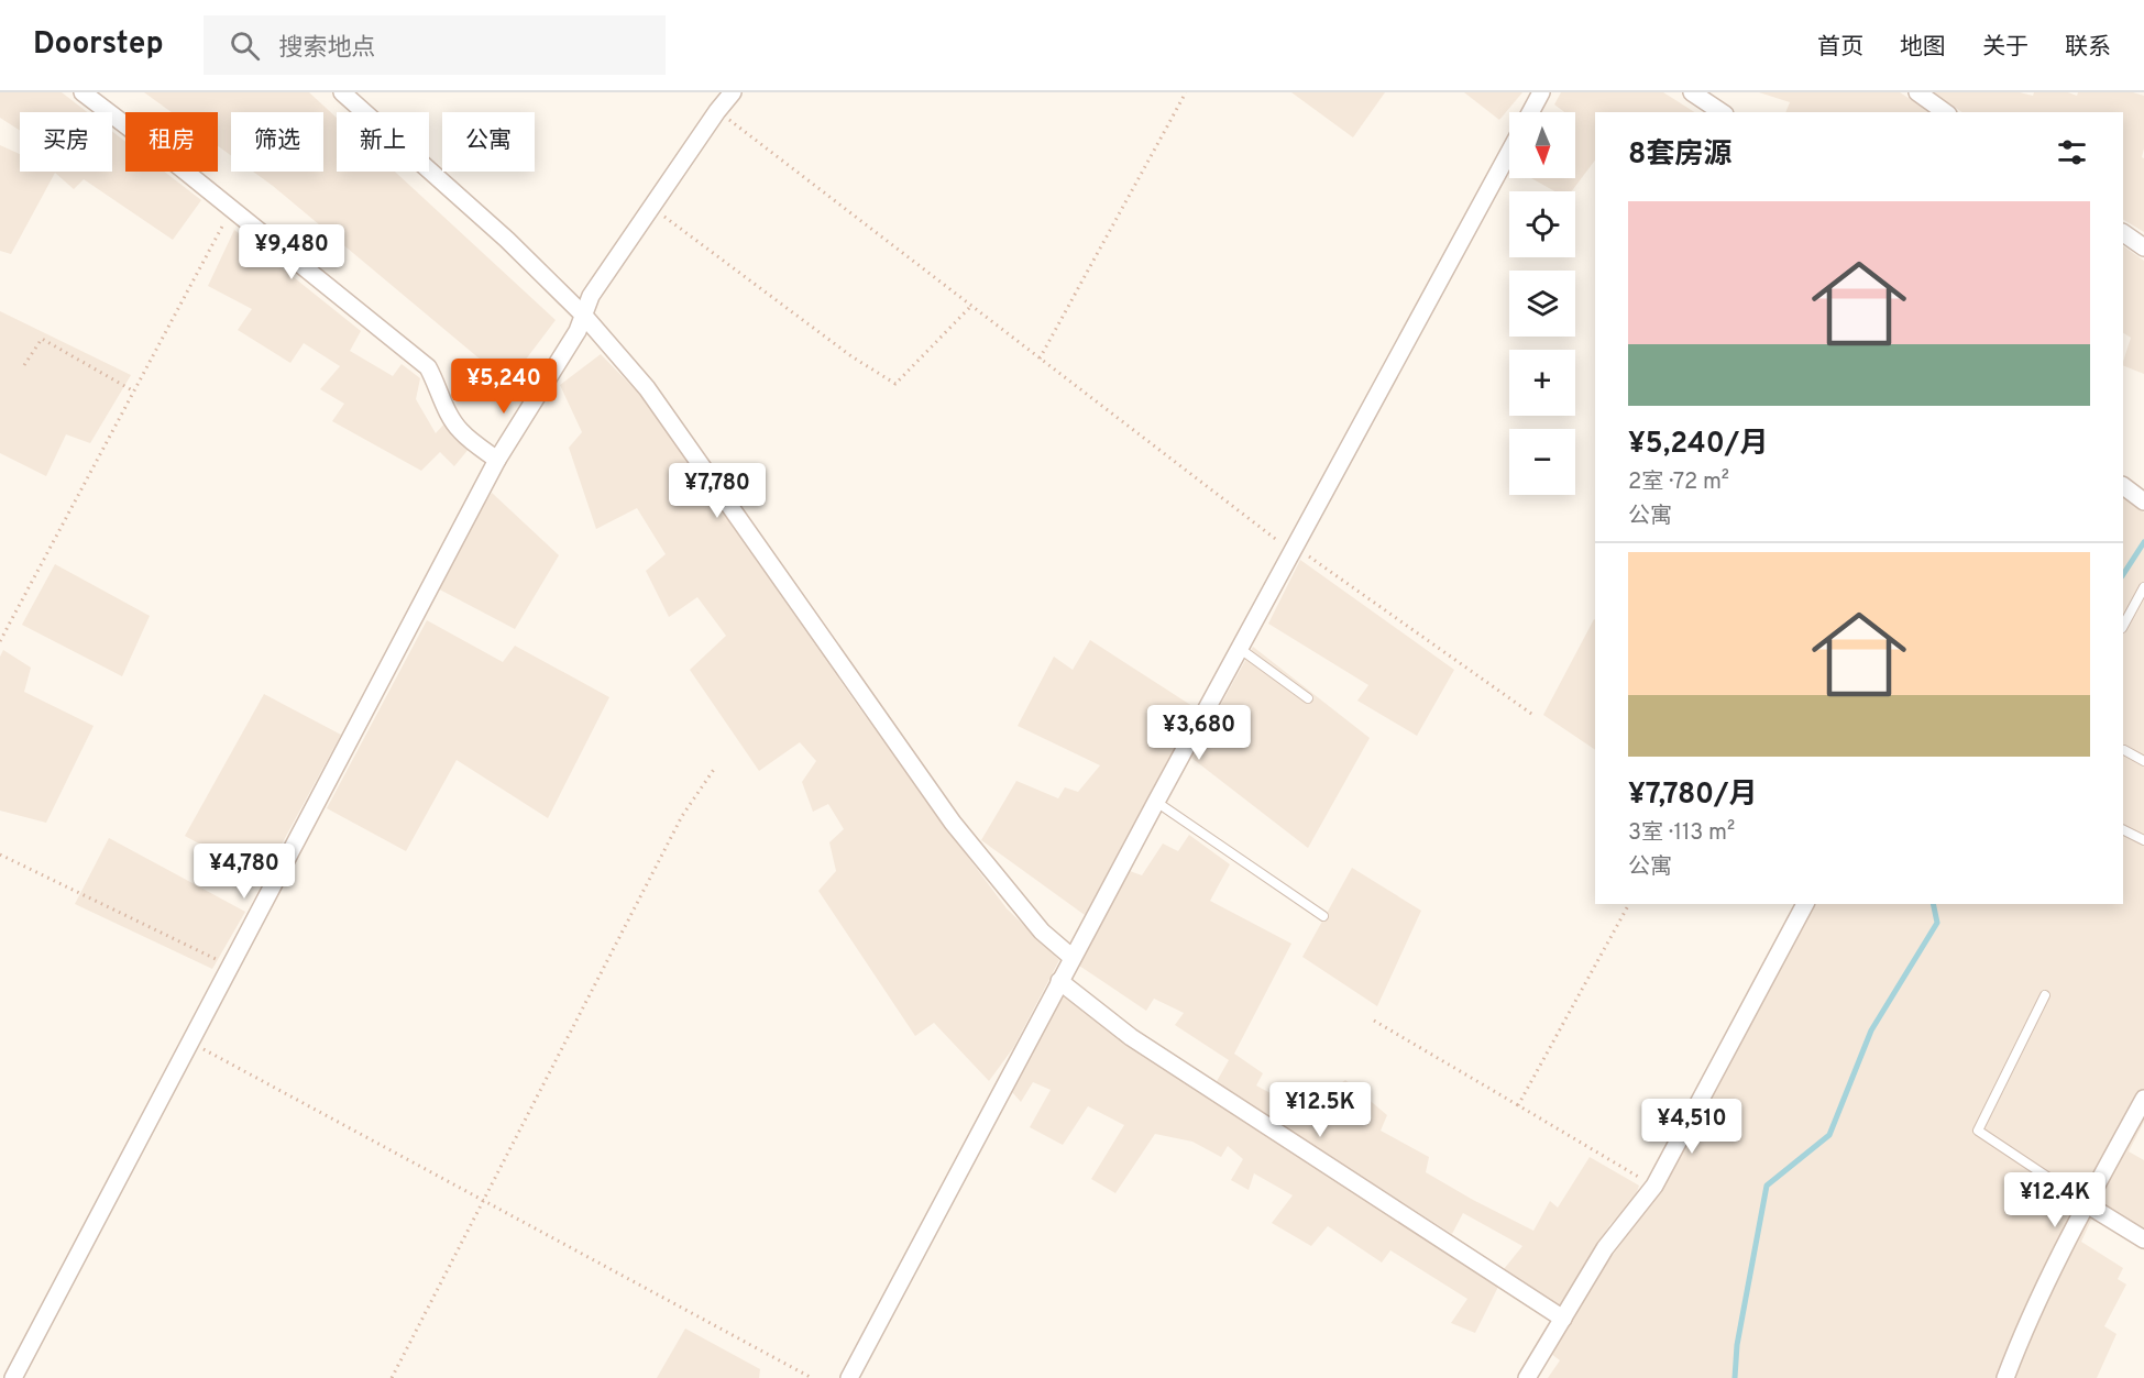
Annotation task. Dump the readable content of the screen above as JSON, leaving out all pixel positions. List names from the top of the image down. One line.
{"north":"bottom","page":{"header":"Doorstep","search":"搜索地点","nav":["首页","地图","关于","联系"],"map_buttons":["+","−"],"chip":["买房","租房","筛选","新上","公寓"],"heading":"8套房源","list":[{"name":"¥5,240/月","note":"2室 · 72 m² · 公寓"},{"name":"¥7,780/月","note":"3室 · 113 m² · 公寓"}],"price":["¥9,480","¥5,240","¥7,780","¥3,680","¥4,780","¥12.5K","¥4,510","¥12.4K"]}}
